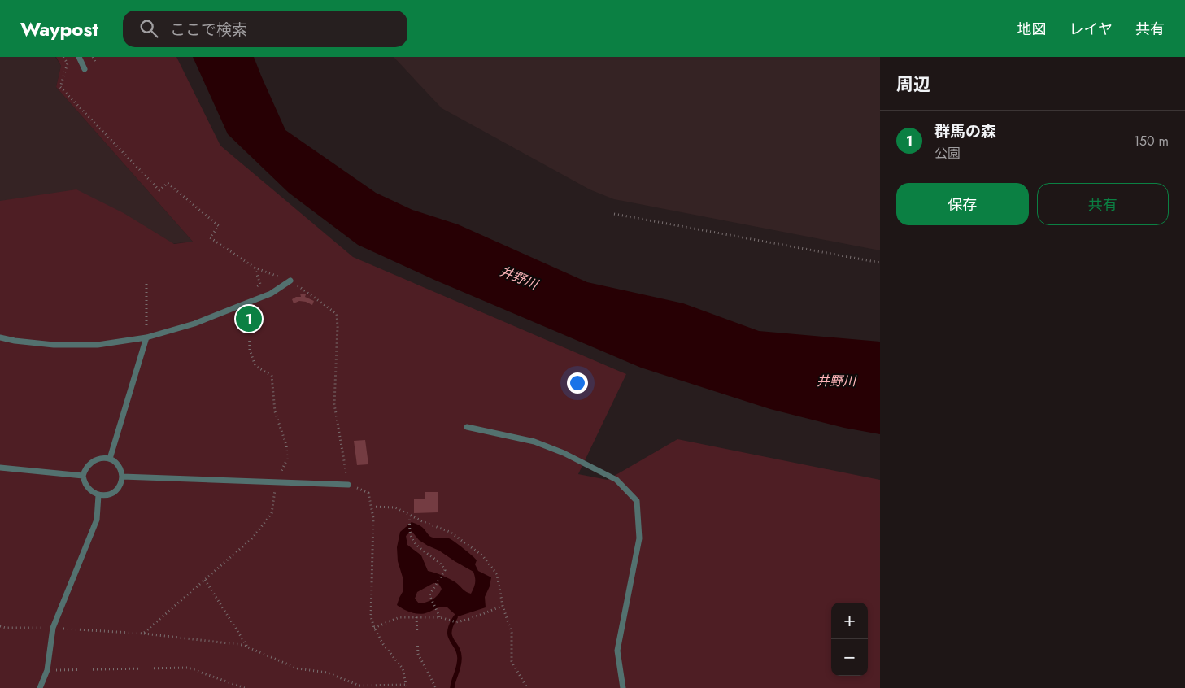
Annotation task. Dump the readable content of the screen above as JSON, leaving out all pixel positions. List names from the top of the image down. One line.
{"water":["井野川"],"page":{"header":"Waypost","search":"ここで検索","nav":["地図","レイヤ","共有"],"heading":"周辺","list":[{"mark":"1","name":"群馬の森","note":"公園","value":"150 m"}],"buttons":["保存","共有"],"pins":"1","map_buttons":["+","−"]}}
